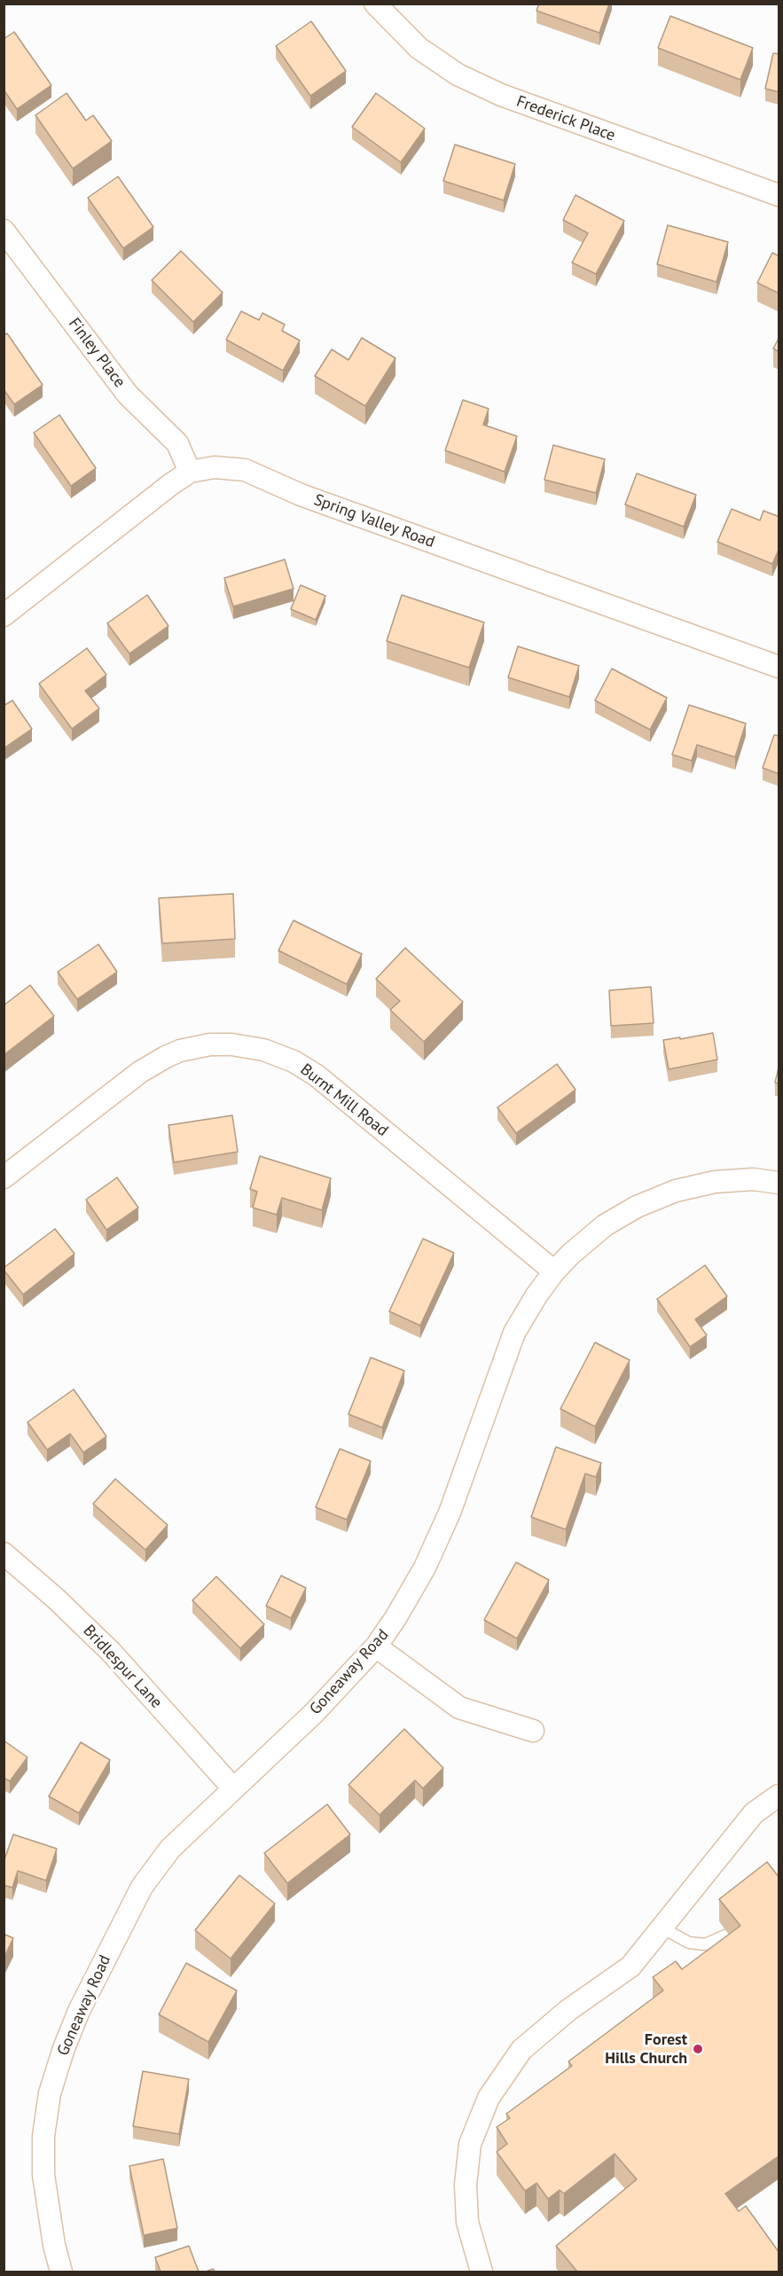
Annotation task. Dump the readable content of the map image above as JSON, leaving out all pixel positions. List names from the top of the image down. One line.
{"streets":{"street":["Frederick Place","Finley Place","Spring Valley Road","Burnt Mill Road","Bridlespur Lane","Goneaway Road"]},"crossings":[["Finley Place","Spring Valley Road"],["Burnt Mill Road","Goneaway Road"],["Bridlespur Lane","Goneaway Road"]],"places":["Forest Hills Church"]}
